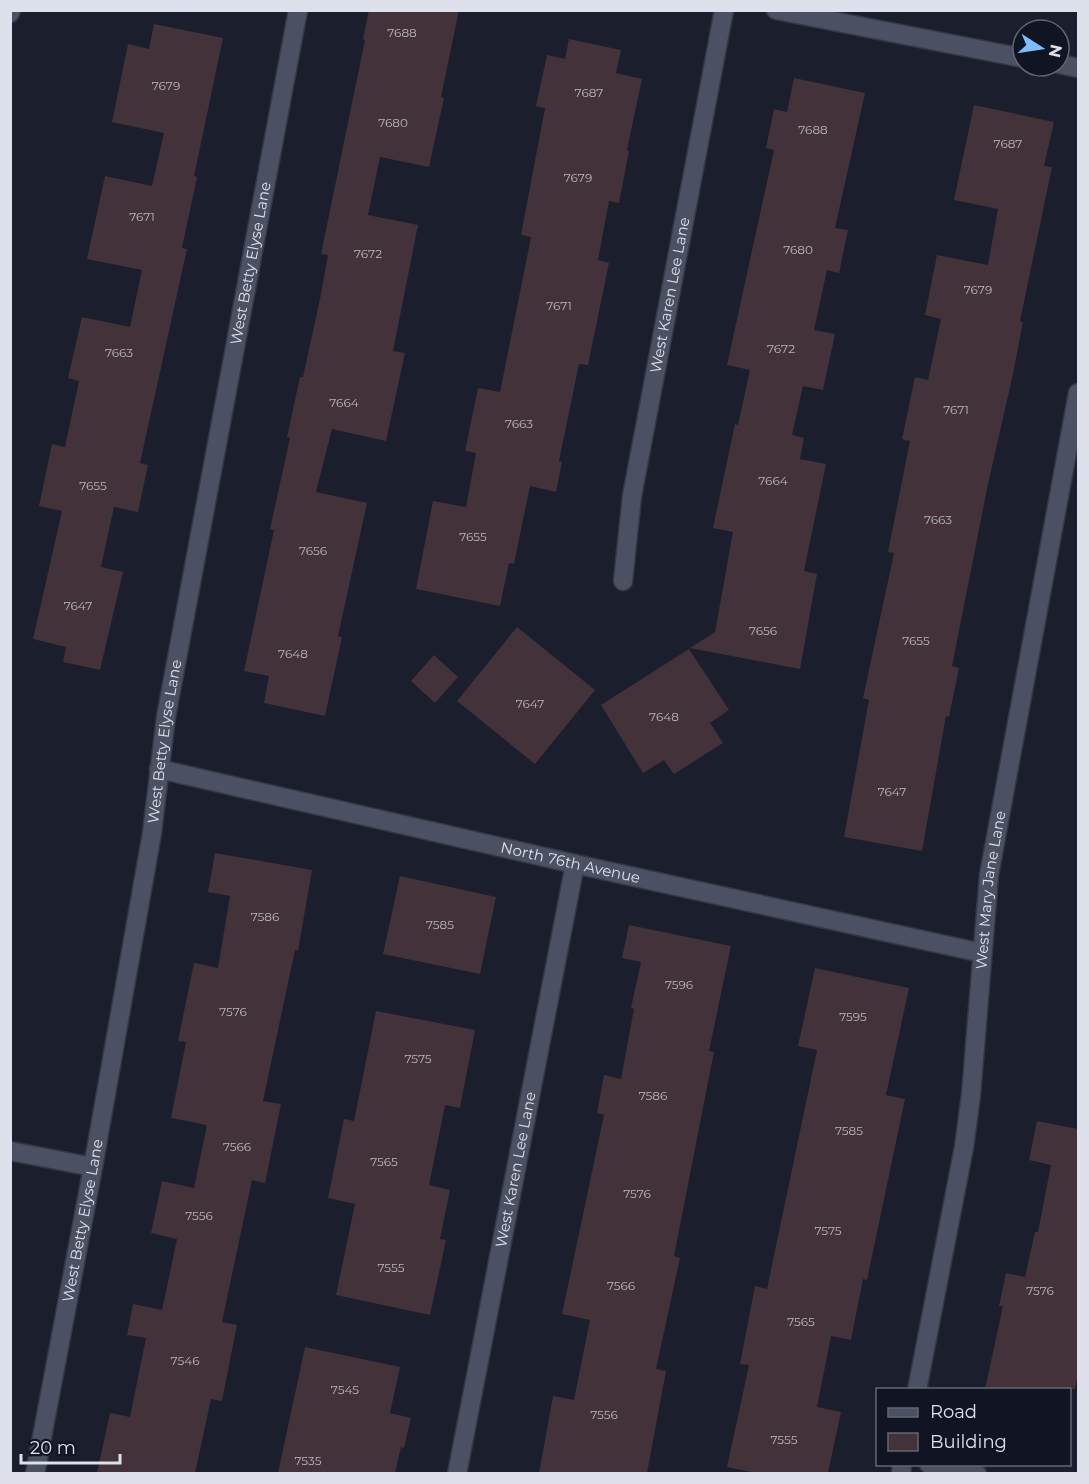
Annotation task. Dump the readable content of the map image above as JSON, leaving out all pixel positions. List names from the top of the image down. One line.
{"streets":{"street":["West Betty Elyse Lane","West Karen Lee Lane","North 76th Avenue","West Mary Jane Lane"]},"crossings":[["West Betty Elyse Lane","North 76th Avenue"],["West Karen Lee Lane","North 76th Avenue"],["North 76th Avenue","West Mary Jane Lane"]],"house_numbers":["7688","7679","7687","7680","7688","7687","7679","7671","7680","7672","7679","7671","7672","7663","7664","7671","7663","7664","7655","7663","7655","7656","7647","7656","7655","7648","7647","7648","7647","7586","7585","7596","7576","7595","7575","7586","7585","7566","7565","7576","7556","7575","7555","7566","7576","7565","7546","7545","7556","7555","7535"],"legend":["Road","Building"],"scale_bar":"20 m","north":"right"}
